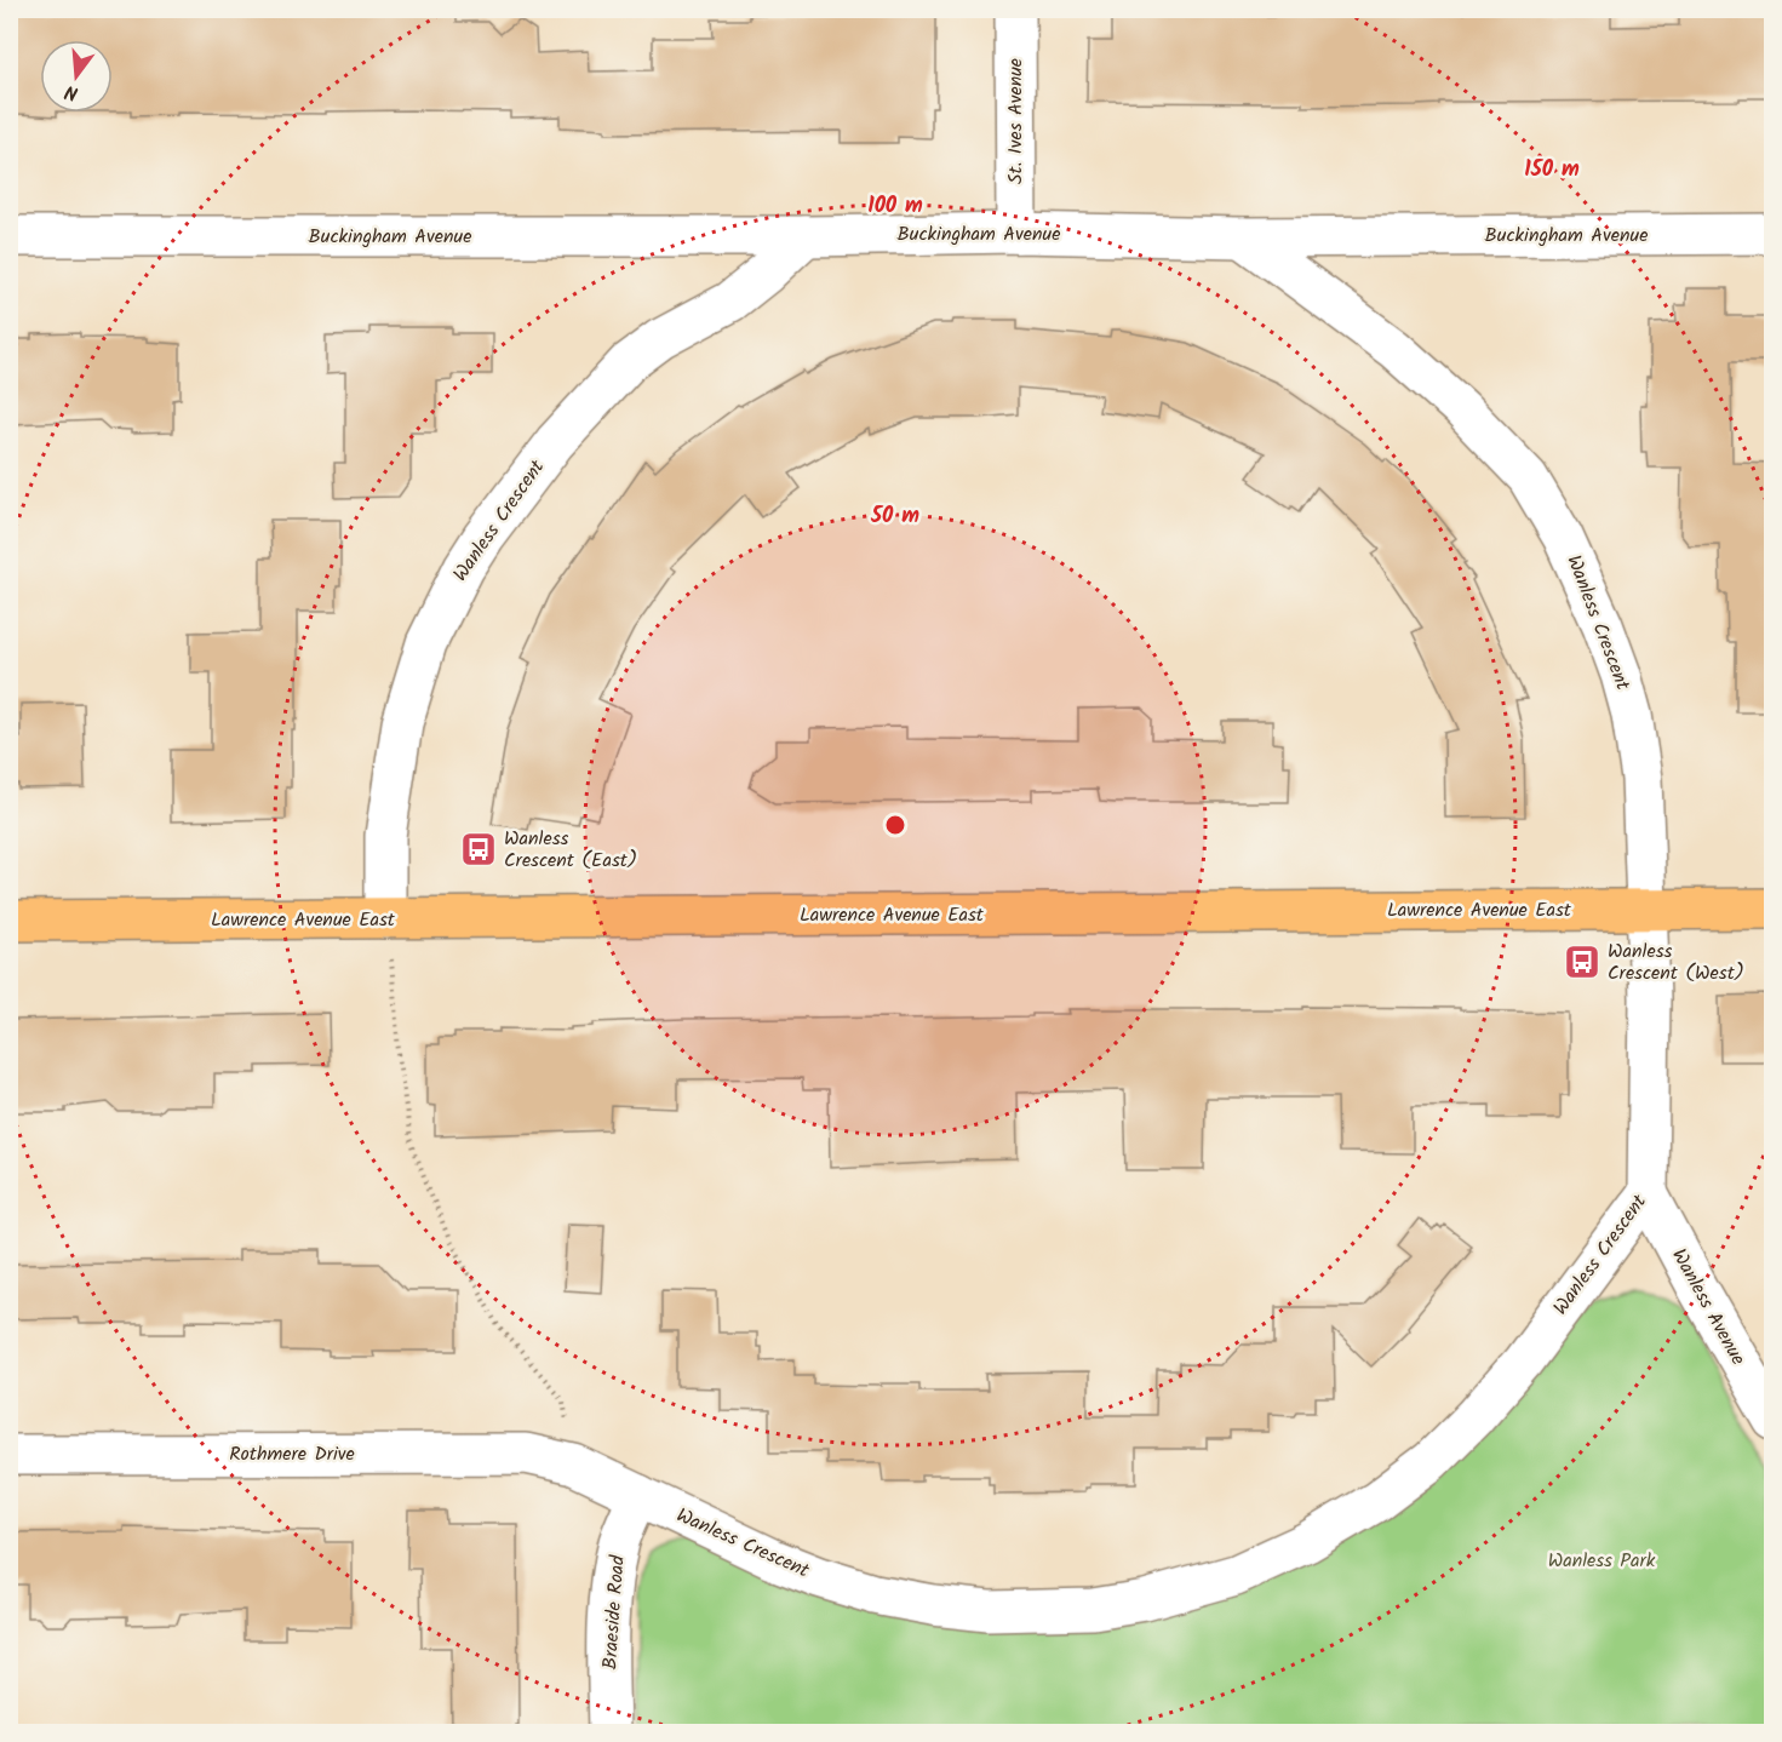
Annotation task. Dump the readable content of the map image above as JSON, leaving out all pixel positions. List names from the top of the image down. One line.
{"streets":{"main road":["Lawrence Avenue East"],"street":["St. Ives Avenue","Buckingham Avenue","Wanless Crescent","Wanless Avenue","Rothmere Drive","Braeside Road"]},"crossings":[["St. Ives Avenue","Buckingham Avenue"],["Buckingham Avenue","Wanless Crescent"],["Wanless Crescent","Lawrence Avenue East"],["Wanless Crescent","Wanless Avenue"],["Wanless Crescent","Rothmere Drive"],["Wanless Crescent","Braeside Road"]],"parks":["Wanless Park"],"places":{"bus stop":["Wanless Crescent (East)","Wanless Crescent (West)"]},"north":"bottom","rings":["150 m","100 m","50 m"]}
